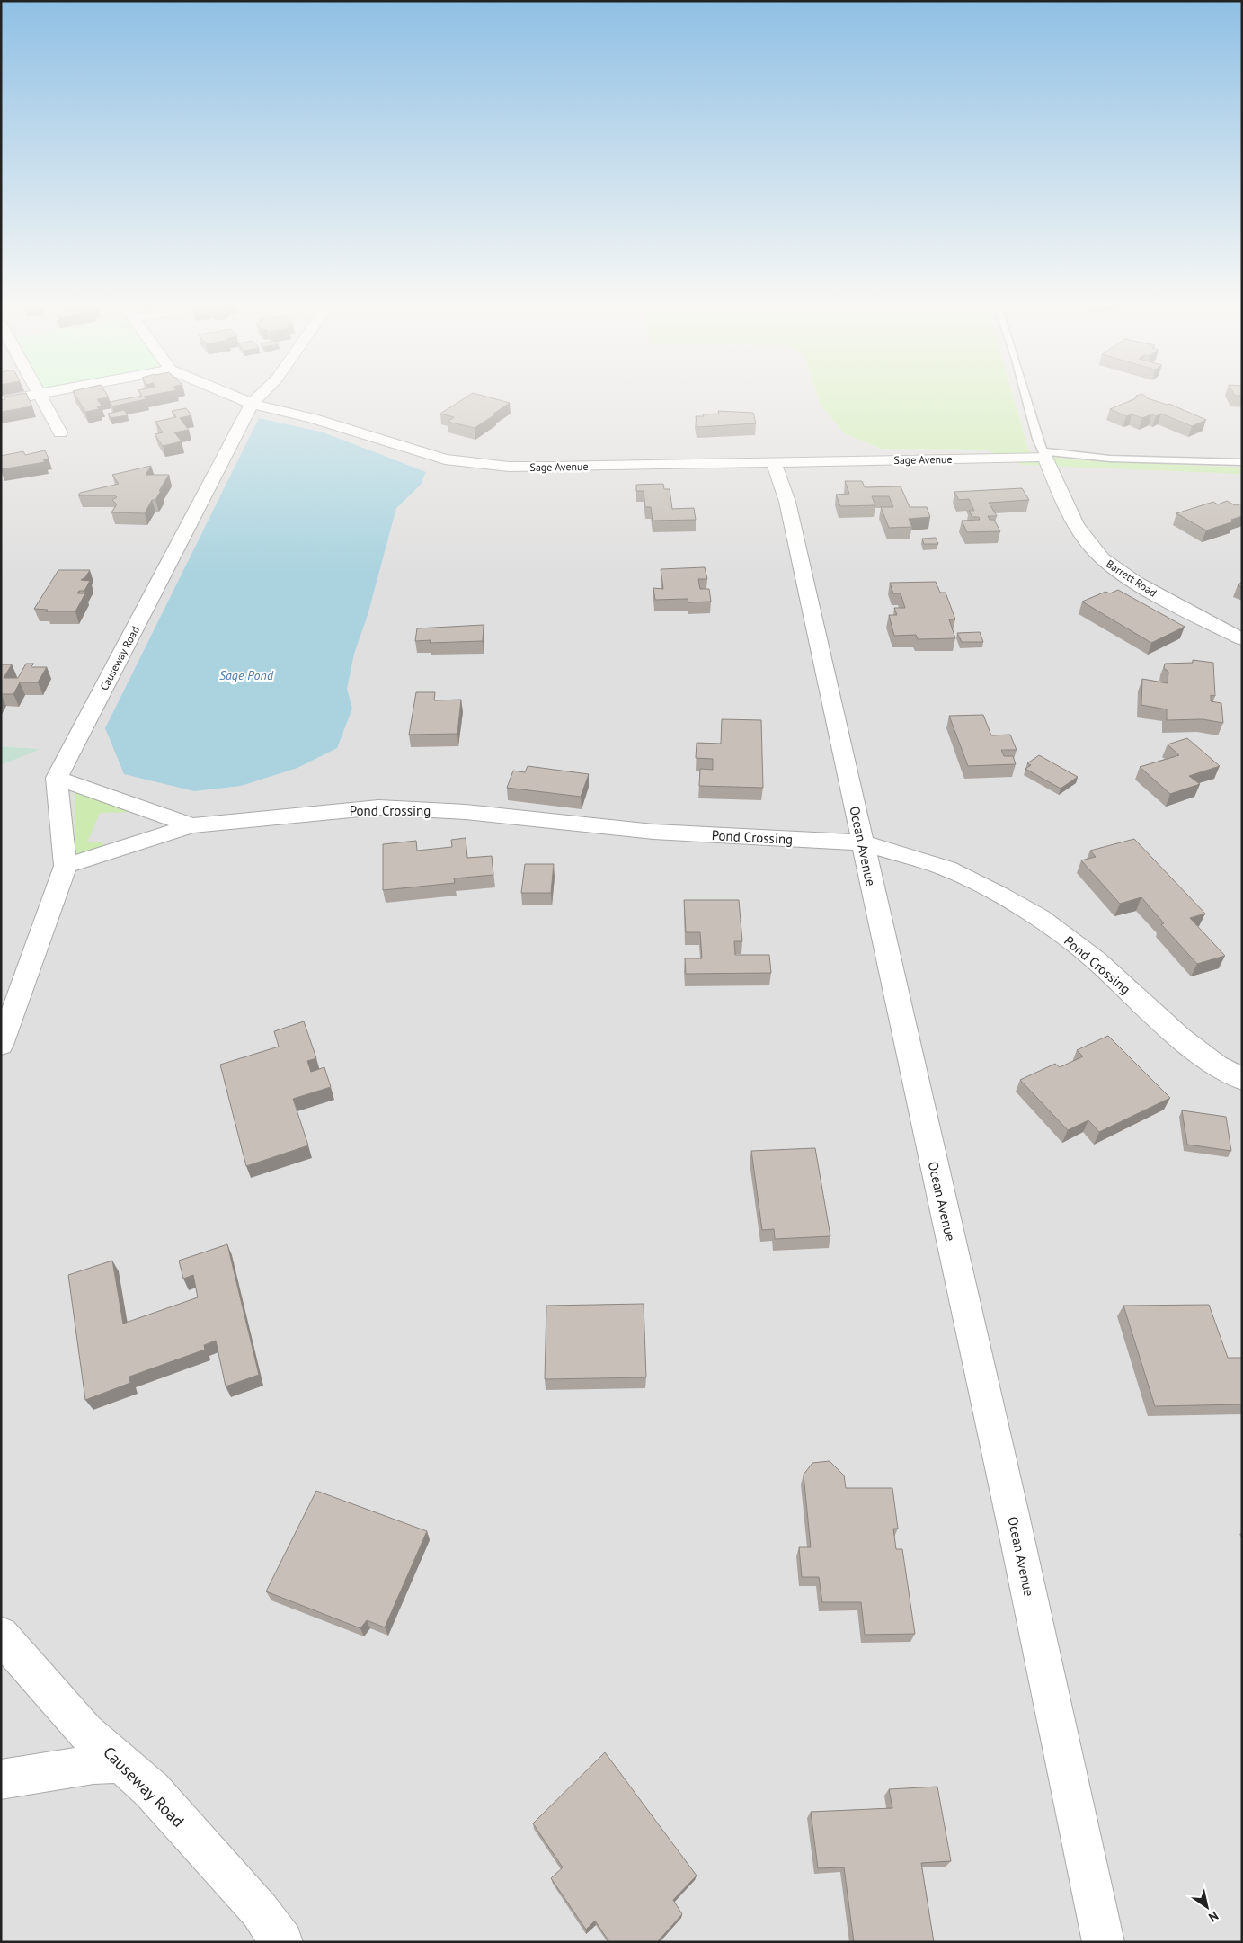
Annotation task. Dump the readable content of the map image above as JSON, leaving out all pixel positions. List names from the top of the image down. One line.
{"streets":{"street":["Sage Avenue","Barrett Road","Causeway Road","Pond Crossing","Ocean Avenue"]},"crossings":[["Sage Avenue","Barrett Road"],["Sage Avenue","Causeway Road"],["Sage Avenue","Ocean Avenue"],["Causeway Road","Pond Crossing"],["Pond Crossing","Ocean Avenue"]],"water":["Sage Pond"],"north":"bottom right"}
